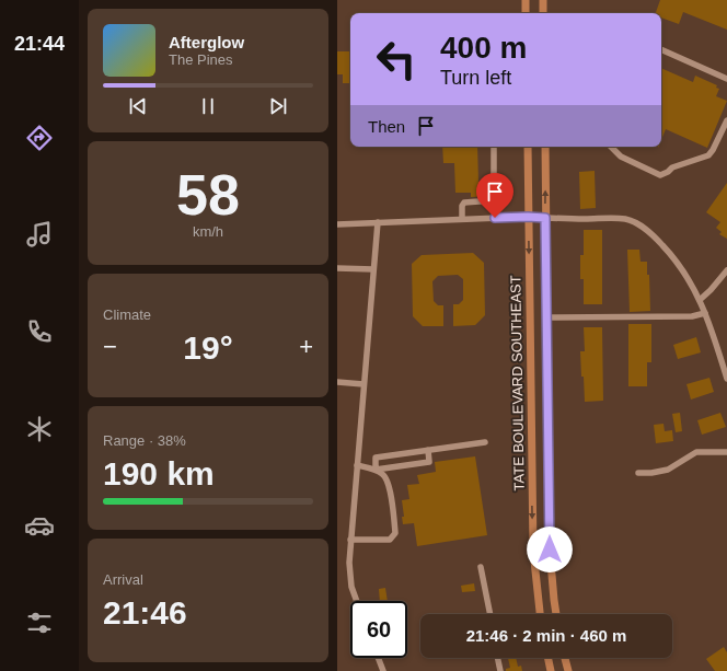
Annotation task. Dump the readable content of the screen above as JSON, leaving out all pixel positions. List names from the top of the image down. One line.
{"streets":{"main road":["TATE BOULEVARD SOUTHEAST"]},"page":{"tabs":"21:44","turn":["400 m","Turn left"],"song":["Afterglow","The Pines"],"then":"Then","tile":[["58","km/h"],"Climate",["Range · 38%","190 km"],["Arrival","21:46"]],"heat":["−","19°","+"],"limit":"60","trip":"21:46 · 2 min · 460 m"}}
